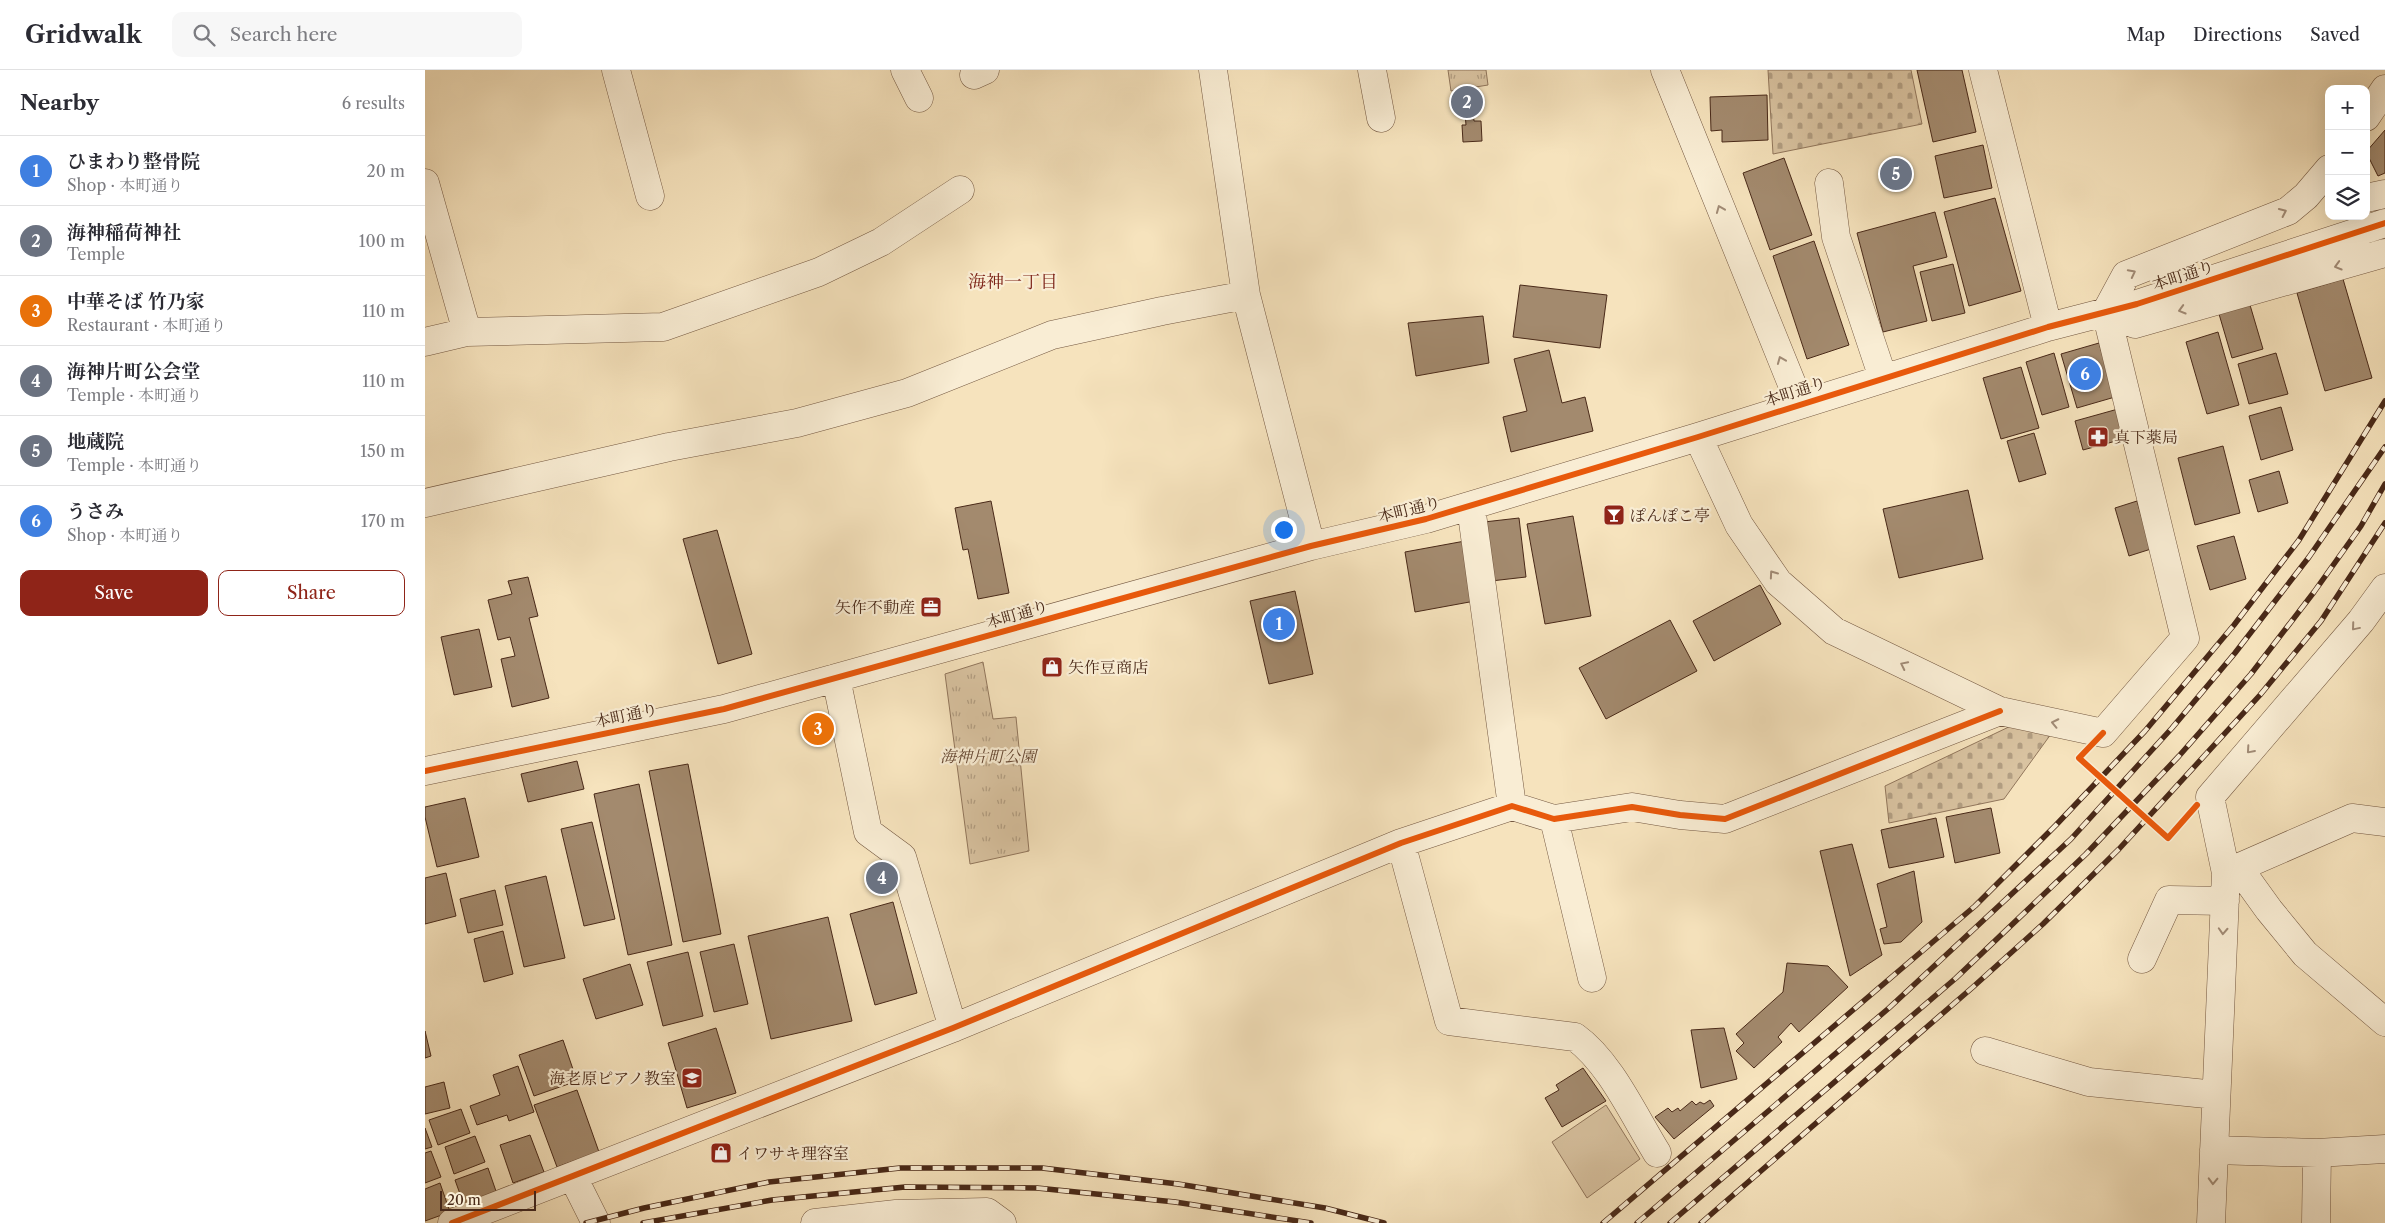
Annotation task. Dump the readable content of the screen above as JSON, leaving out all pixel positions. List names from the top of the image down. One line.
{"streets":{"street":["本町通り"]},"districts":["海神一丁目"],"parks":["海神片町公園"],"places":{"pharmacy":["真下薬局"],"bar":["ぽんぽこ亭"],"office":["矢作不動産"],"shop":["矢作豆商店","イワサキ理容室"],"school or university":["海老原ピアノ教室"]},"scale_bar":"20 m","page":{"header":"Gridwalk","search":"Search here","nav":["Map","Directions","Saved"],"heading":["Nearby","6 results"],"pins":["2","5","6","1","3","4"],"map_buttons":["+","−"],"list":[{"mark":"1","name":"ひまわり整骨院","note":"Shop · 本町通り","value":"20 m"},{"mark":"2","name":"海神稲荷神社","note":"Temple","value":"100 m"},{"mark":"3","name":"中華そば 竹乃家","note":"Restaurant · 本町通り","value":"110 m"},{"mark":"4","name":"海神片町公会堂","note":"Temple · 本町通り","value":"110 m"},{"mark":"5","name":"地蔵院","note":"Temple · 本町通り","value":"150 m"},{"mark":"6","name":"うさみ","note":"Shop · 本町通り","value":"170 m"}],"buttons":["Save","Share"],"scale":"20 m"}}
